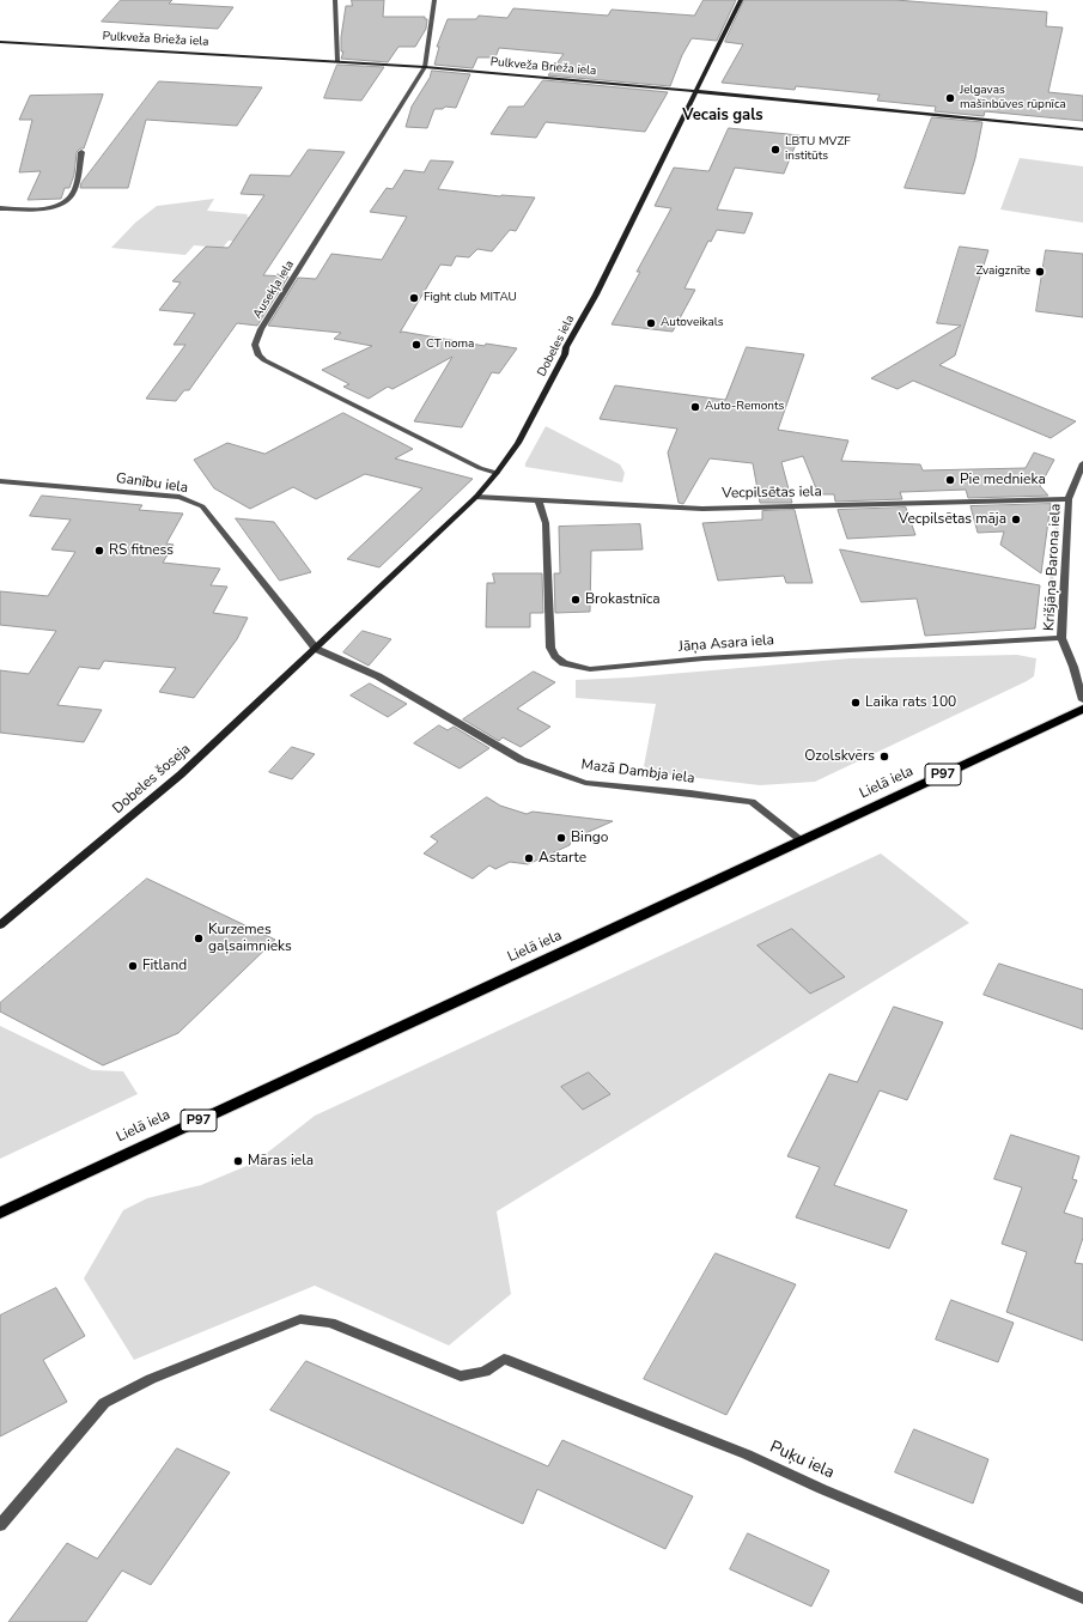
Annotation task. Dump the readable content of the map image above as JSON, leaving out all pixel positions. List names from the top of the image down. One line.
{"streets":{"main road":["P97","Lielā iela"],"street":["Pulkveža Brieža iela","Ausekļa iela","Dobeles iela","Ganību iela","Vecpilsētas iela","Krišjāņa Barona iela","Jāņa Asara iela","Mazā Dambja iela","Dobeles šoseja","Puķu iela"]},"crossings":[["Pulkveža Brieža iela","Ausekļa iela"],["Pulkveža Brieža iela","Dobeles iela"],["Ausekļa iela","Dobeles iela"],["Dobeles iela","Ganību iela"],["Dobeles iela","Vecpilsētas iela"],["Dobeles iela","Mazā Dambja iela"],["Dobeles iela","Dobeles šoseja"],["Ganību iela","Mazā Dambja iela"],["Ganību iela","Dobeles šoseja"],["Vecpilsētas iela","Krišjāņa Barona iela"],["Vecpilsētas iela","Jāņa Asara iela"],["Krišjāņa Barona iela","Jāņa Asara iela"],["Mazā Dambja iela","Dobeles šoseja"],["Mazā Dambja iela","Lielā iela"]],"districts":["Vecais gals"],"places":["Jelgavas mašīnbūves rūpnīca","LBTU MVZF institūts","Zvaigznīte","Fight club MITAU","Autoveikals","CT noma","Auto-Remonts","Pie mednieka","Vecpilsētas māja","RS fitness","Brokastnīca","Laika rats 100","Ozolskvērs","Bingo","Astarte","Kurzemes gaļsaimnieks","Fitland","Māras iela"]}
